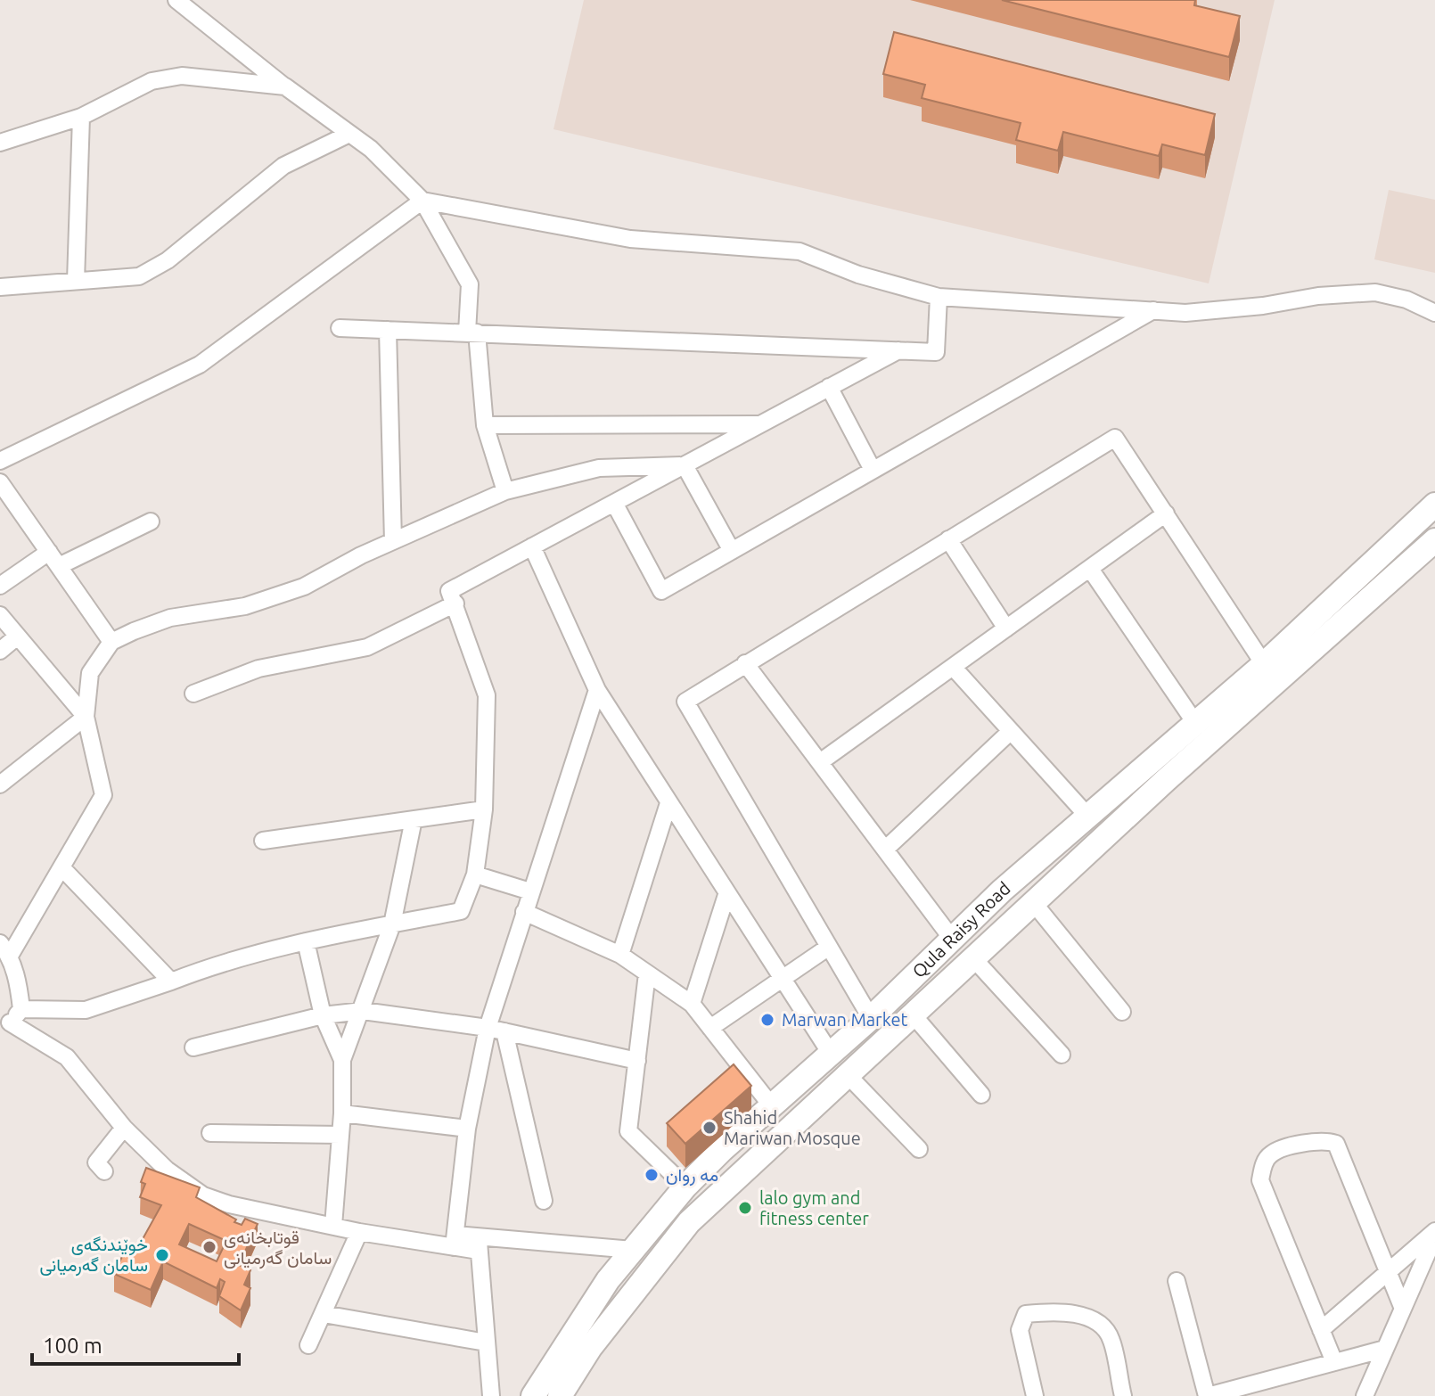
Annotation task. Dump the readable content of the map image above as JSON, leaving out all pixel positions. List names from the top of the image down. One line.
{"streets":{"main road":["Qula Raisy Road"]},"places":["Marwan Market","Shahid Mariwan Mosque","مه روان","lalo gym and fitness center","قوتابخانەی سامان گەرمیانی","خوێندنگەی سامان گەرمیانی"],"scale_bar":"100 m"}
